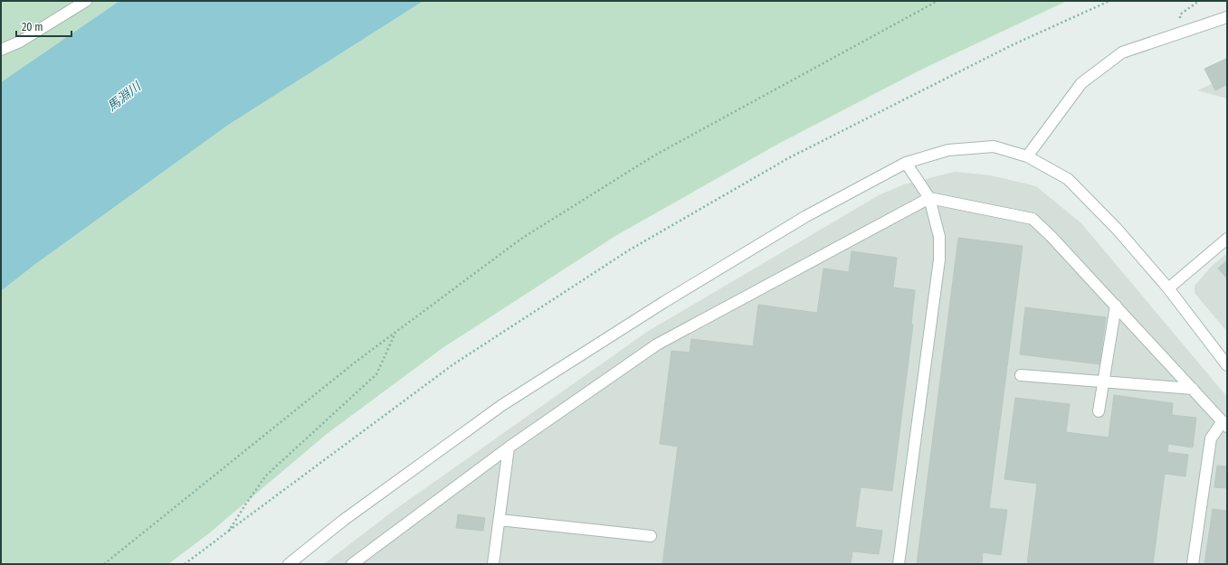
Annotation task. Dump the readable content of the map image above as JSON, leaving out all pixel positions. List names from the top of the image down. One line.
{"water":["馬淵川"],"scale_bar":"20 m"}
